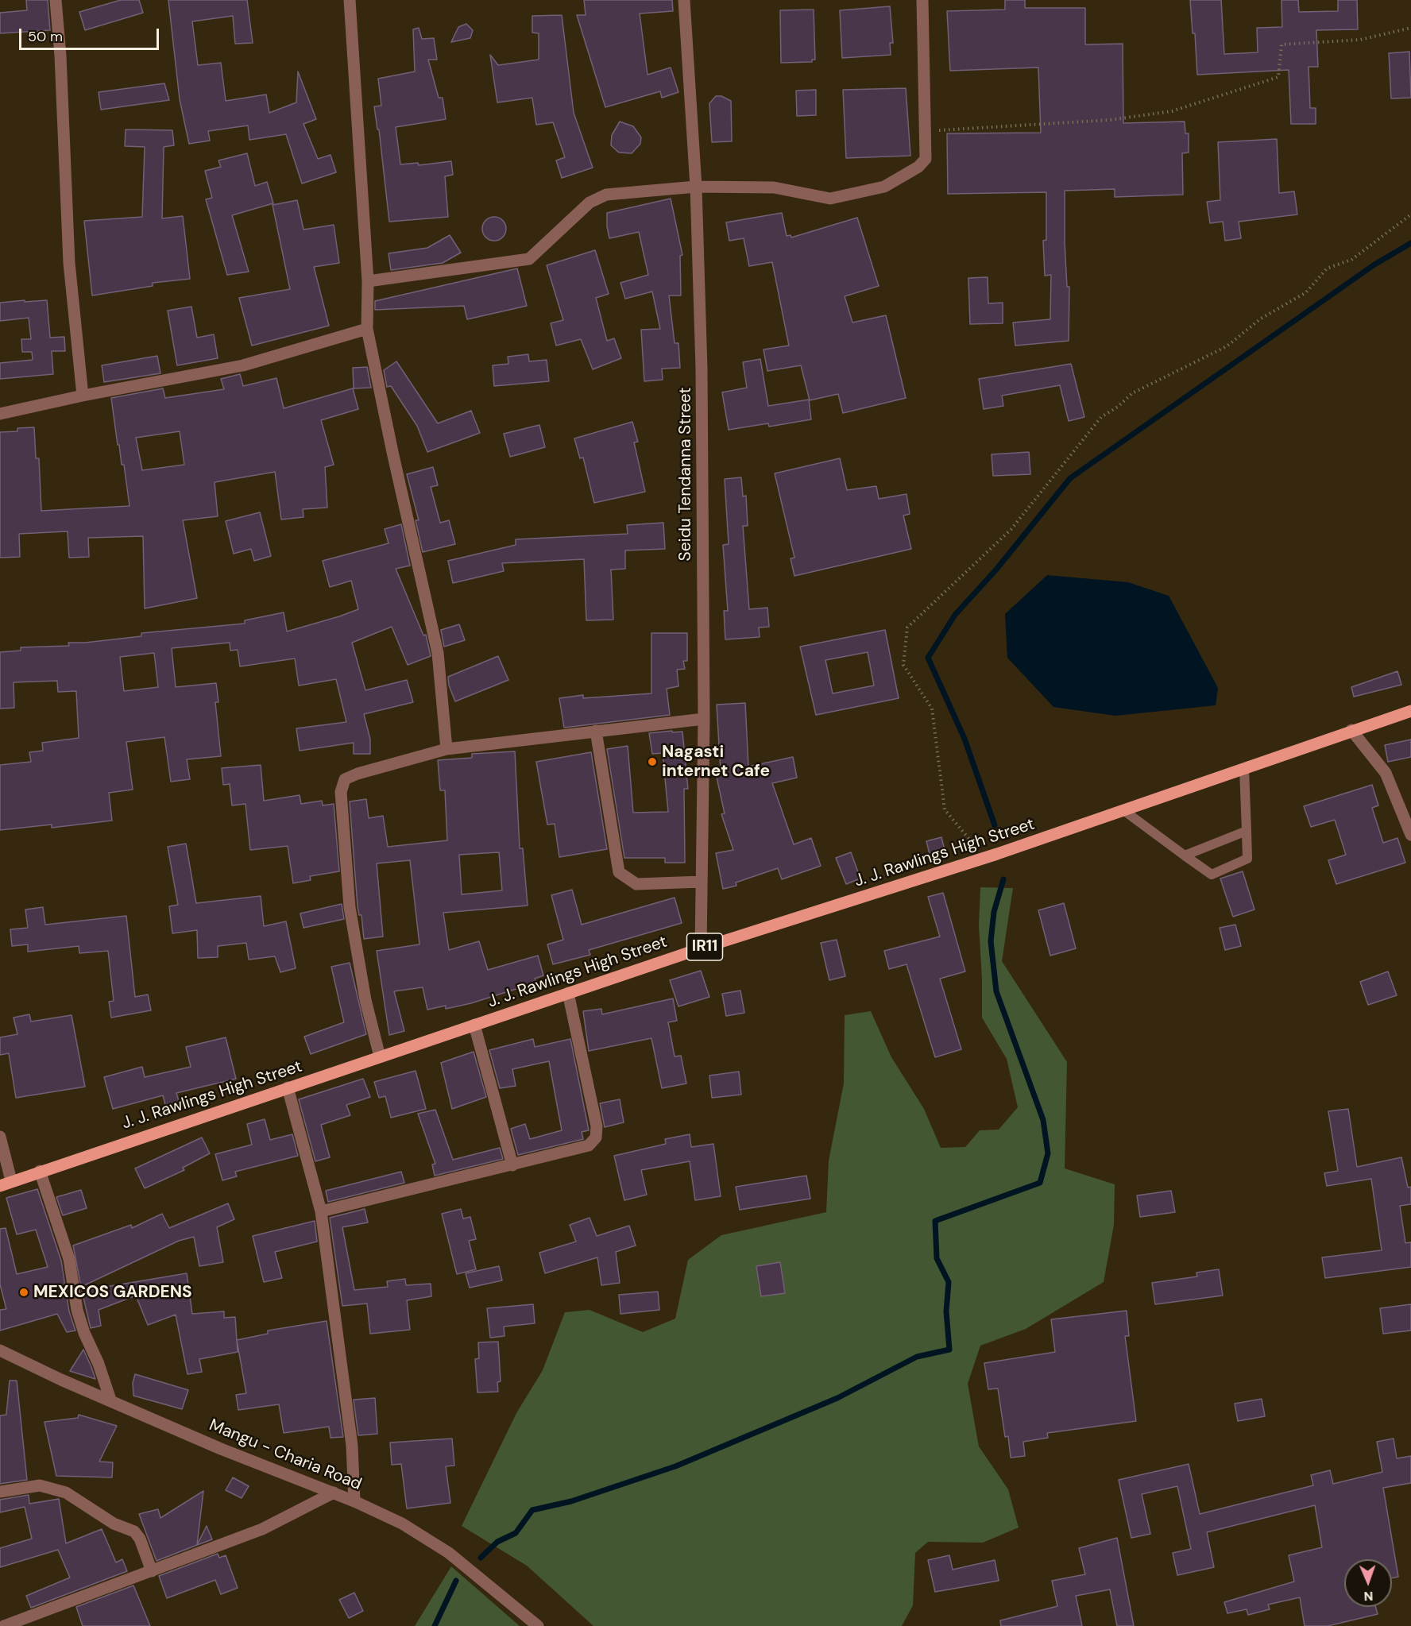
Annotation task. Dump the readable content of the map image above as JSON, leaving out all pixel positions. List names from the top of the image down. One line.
{"streets":{"main road":["J. J. Rawlings High Street","IR11"],"street":["Seidu Tendanna Street","Mangu - Charia Road"]},"crossings":[["Seidu Tendanna Street","J. J. Rawlings High Street"]],"places":["Nagasti internet Cafe","MEXICOS GARDENS"],"scale_bar":"50 m","north":"bottom"}
